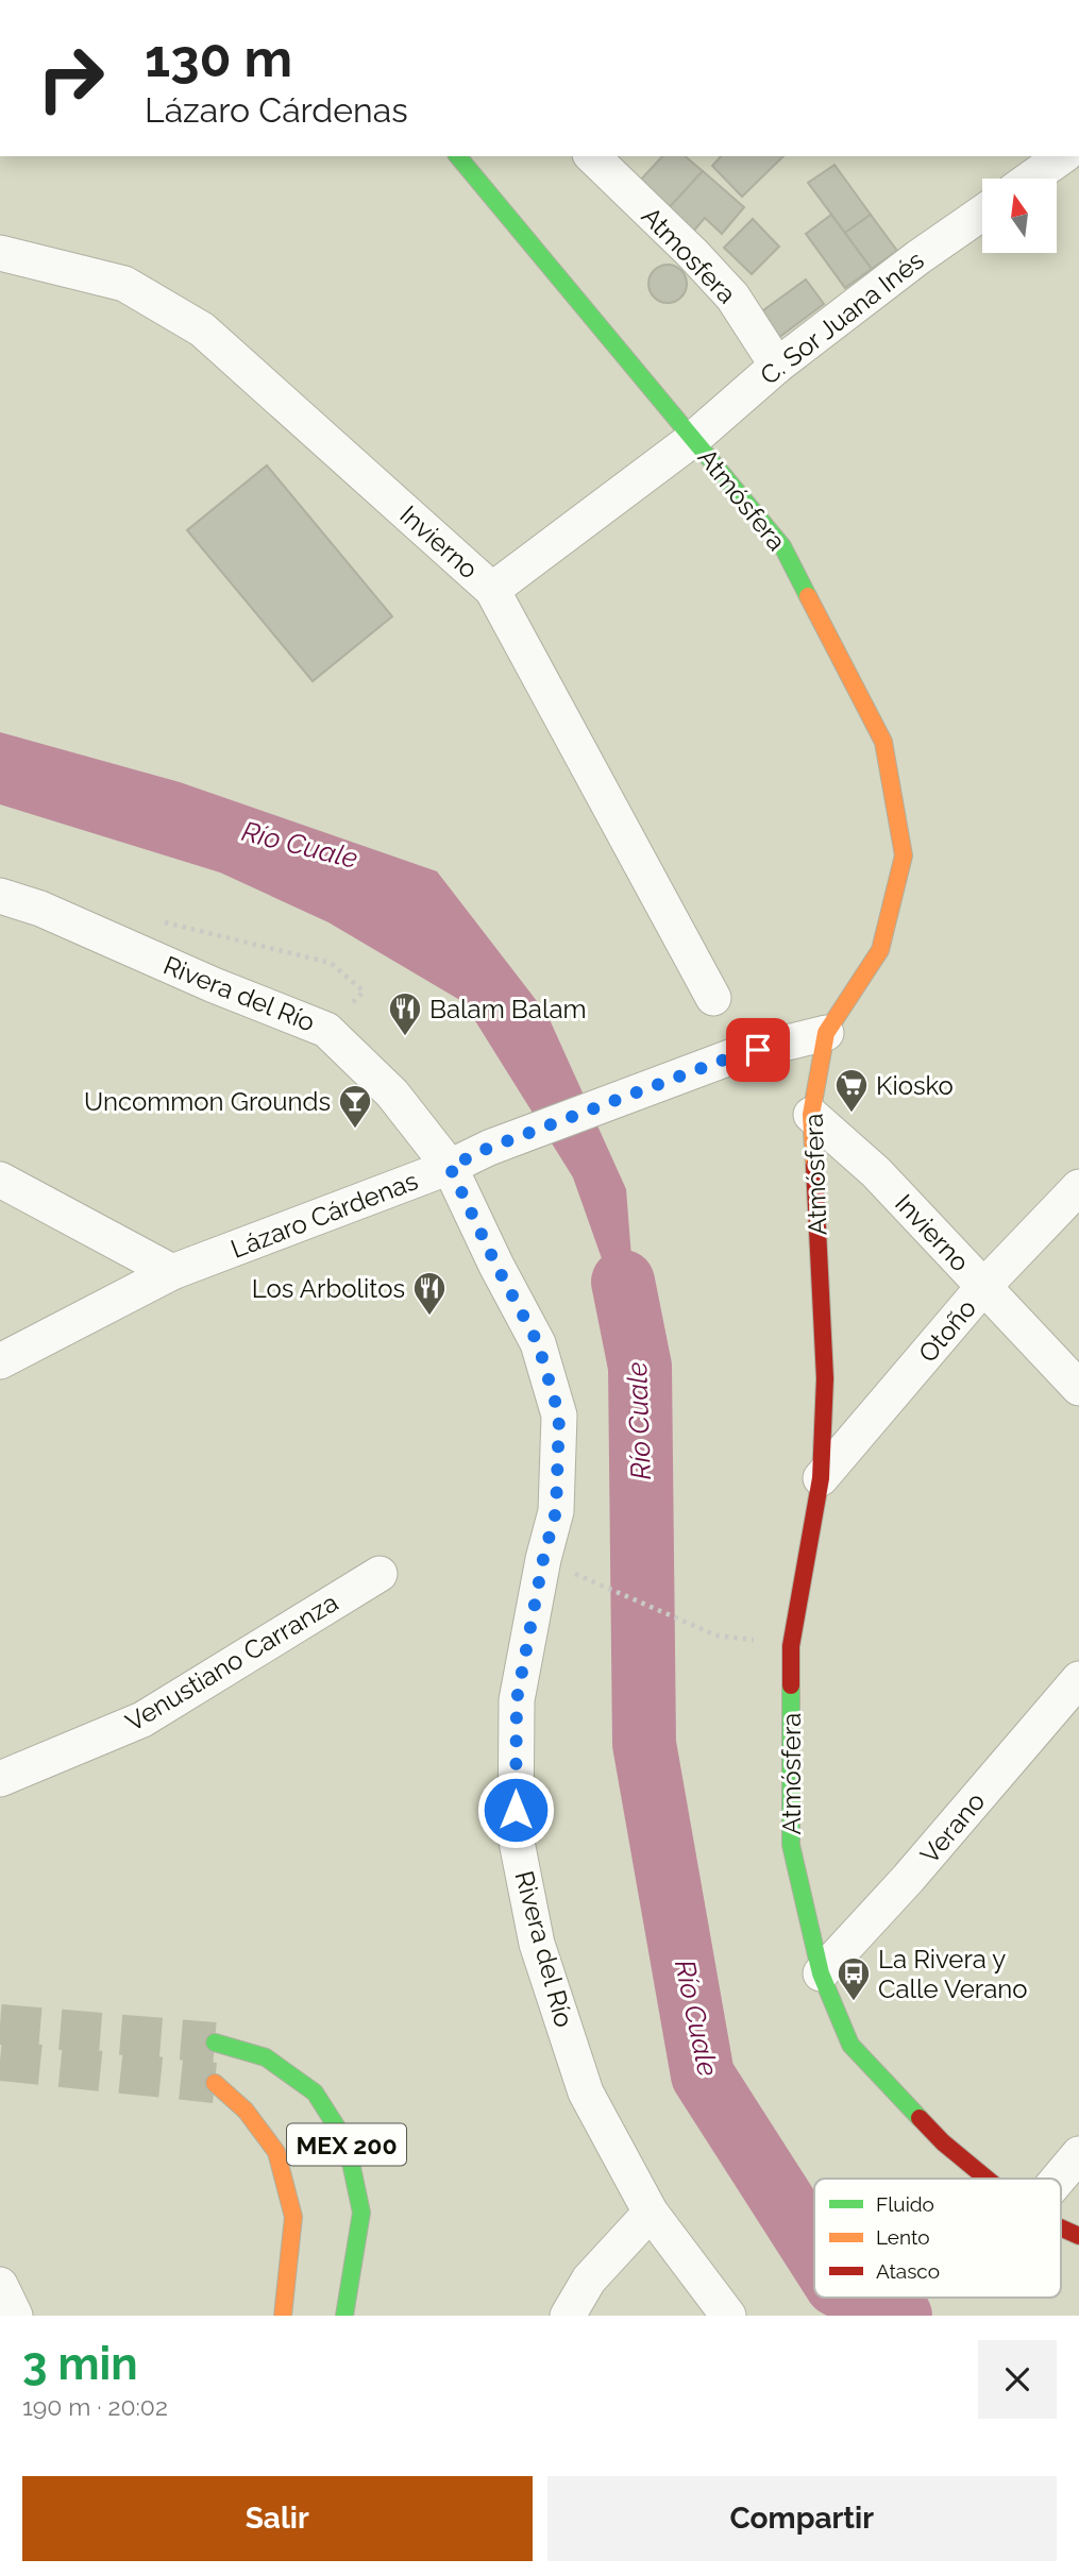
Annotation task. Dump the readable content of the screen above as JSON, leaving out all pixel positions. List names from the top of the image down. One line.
{"streets":{"street":["Atmosfera","C. Sor Juana Inés","Atmósfera","Invierno","Rivera del Río","Lázaro Cárdenas","Otoño","Venustiano Carranza","Verano","MEX 200"]},"crossings":[["Atmosfera","C. Sor Juana Inés"],["C. Sor Juana Inés","Atmósfera"],["C. Sor Juana Inés","Invierno"],["Atmósfera","Invierno"],["Atmósfera","Lázaro Cárdenas"],["Atmósfera","Otoño"],["Atmósfera","Verano"],["Invierno","Otoño"],["Rivera del Río","Lázaro Cárdenas"]],"water":["Río Cuale"],"places":{"restaurant":["Balam Balam","Los Arbolitos"],"supermarket":["Kiosko"],"bar":["Uncommon Grounds"],"bus stop":["La Rivera y Calle Verano"]},"legend":["Fluido","Lento","Atasco"],"north":"top","page":{"turn":["130 m","Lázaro Cárdenas"],"heading":["3 min","190 m · 20:02"],"buttons":["Salir","Compartir"]}}
